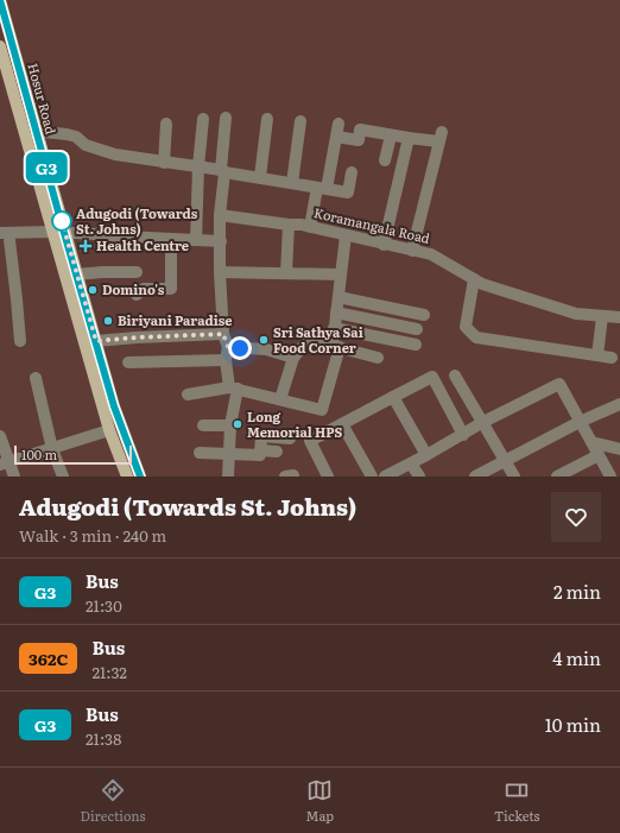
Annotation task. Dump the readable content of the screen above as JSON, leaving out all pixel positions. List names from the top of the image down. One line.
{"streets":{"main road":["Hosur Road"],"street":["Koramangala Road"]},"places":{"other":["Adugodi (Towards St. Johns)","Domino's","Biriyani Paradise","Sri Sathya Sai Food Corner","Long Memorial HPS"],"health":["Health Centre"]},"lines":["bus line G3"],"scale_bar":"100 m","page":{"on_map":"G3","scale":"100 m","heading":["Adugodi (Towards St. Johns)","Walk · 3 min · 240 m"],"list":[{"mark":"G3","name":"Bus","note":"21:30","value":"2 min"},{"mark":"362C","name":"Bus","note":"21:32","value":"4 min"},{"mark":"G3","name":"Bus","note":"21:38","value":"10 min"}],"tabs":["Directions","Map","Tickets"]}}
